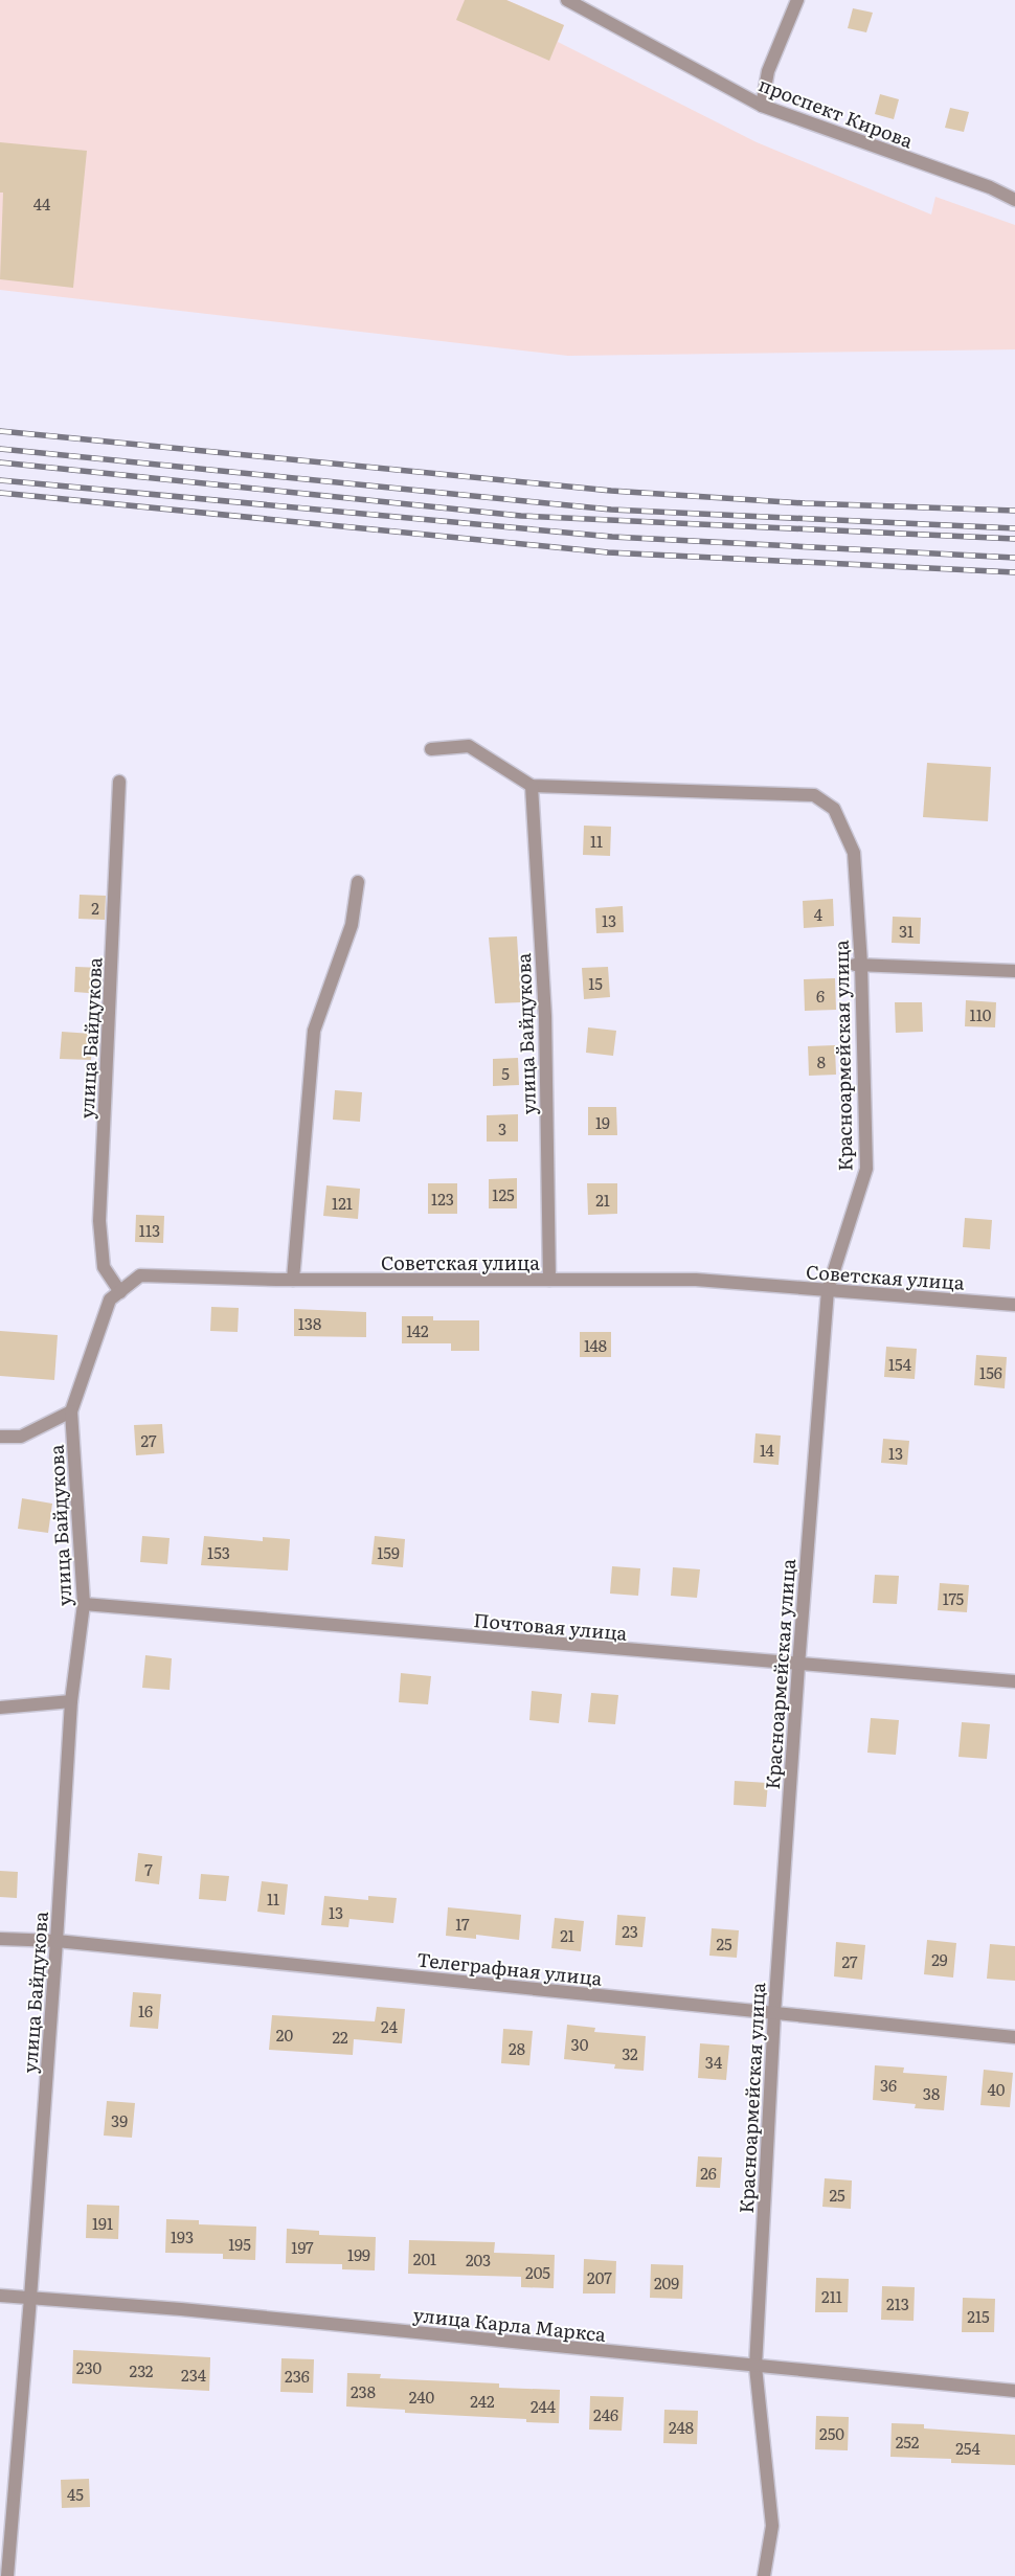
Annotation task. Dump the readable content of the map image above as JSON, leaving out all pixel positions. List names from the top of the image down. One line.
{"streets":{"street":["проспект Кирова","улица Байдукова","Красноармейская улица","Советская улица","Почтовая улица","Телеграфная улица","улица Карла Маркса"]},"crossings":[["улица Байдукова","Красноармейская улица"],["улица Байдукова","Советская улица"],["улица Байдукова","Почтовая улица"],["улица Байдукова","Телеграфная улица"],["улица Байдукова","улица Карла Маркса"],["Красноармейская улица","Советская улица"],["Красноармейская улица","Почтовая улица"],["Красноармейская улица","Телеграфная улица"],["Красноармейская улица","улица Карла Маркса"]],"house_numbers":["44","11","2","4","13","31","15","6","110","8","5","19","3","125","123","21","121","113","138","142","148","154","156","27","14","13","153","159","175","7","11","13","17","23","21","25","29","27","16","24","20","22","30","28","32","34","36","40","38","39","26","25","191","193","195","197","199","201","203","205","207","209","211","213","215","230","232","234","236","238","240","242","244","246","248","250","252","254","45"]}
